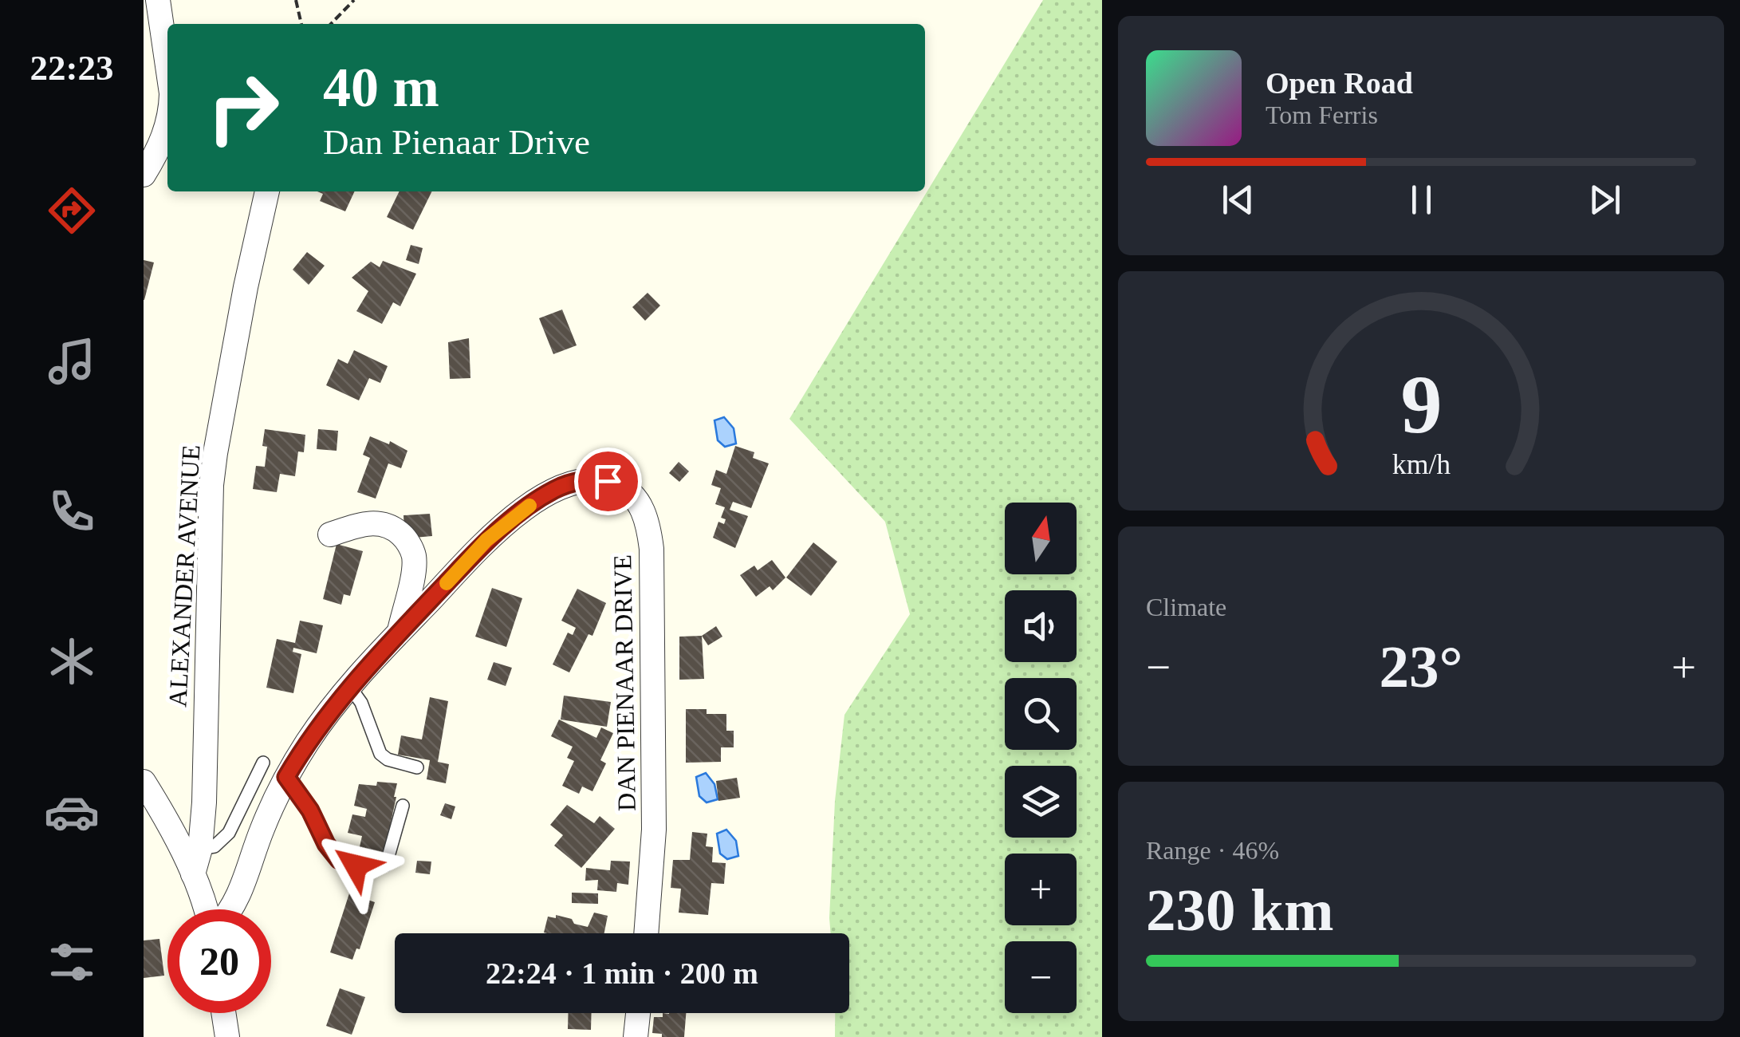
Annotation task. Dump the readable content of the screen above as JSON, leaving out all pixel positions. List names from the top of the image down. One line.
{"streets":{"street":["ALEXANDER AVENUE","DAN PIENAAR DRIVE"]},"north":"top","page":{"tabs":"22:23","turn":["40 m","Dan Pienaar Drive"],"song":["Open Road","Tom Ferris"],"map_buttons":["+","−"],"tile":["Climate",["Range · 46%","230 km"]],"heat":["−","23°","+"],"limit":"20","trip":"22:24 · 1 min · 200 m","gauge":["9","km/h"]}}
